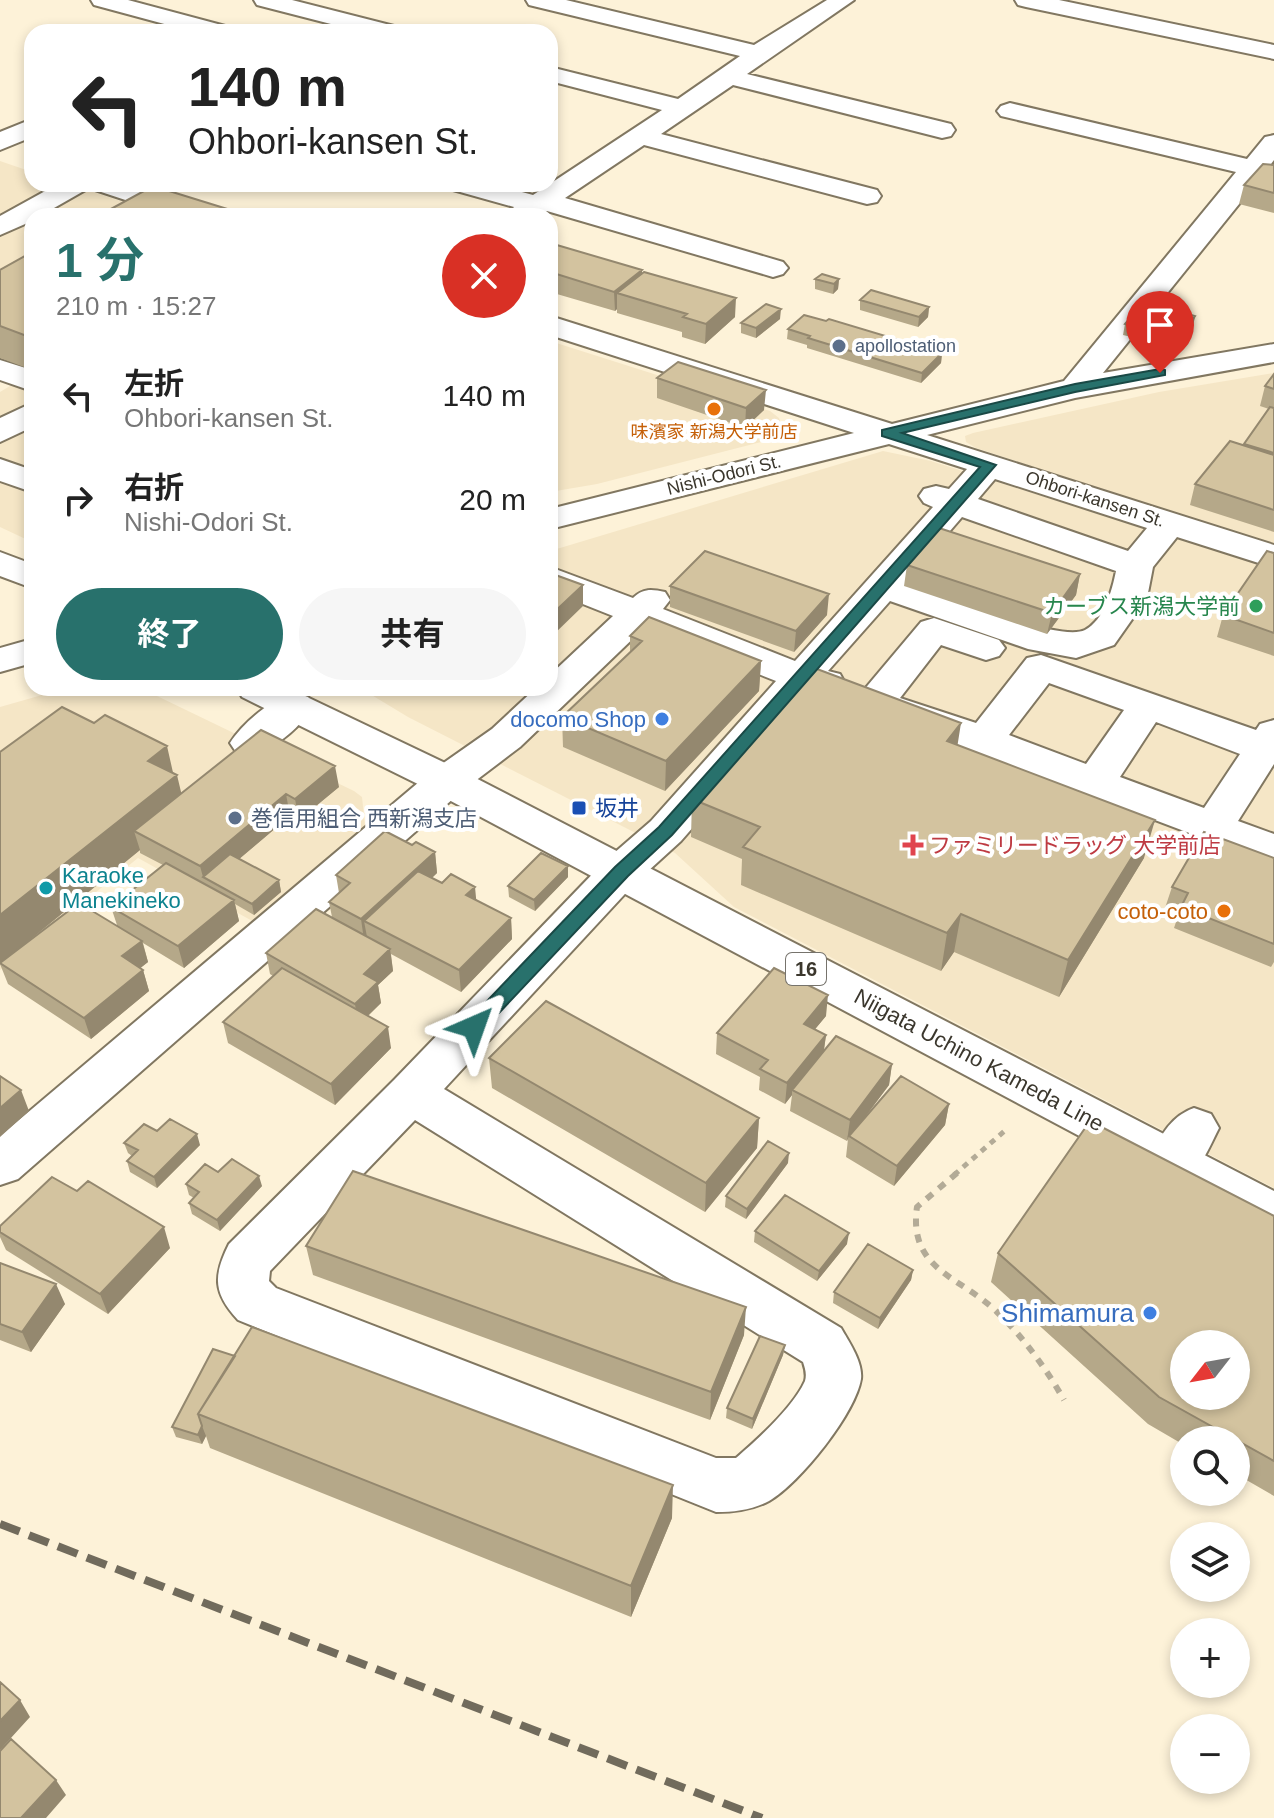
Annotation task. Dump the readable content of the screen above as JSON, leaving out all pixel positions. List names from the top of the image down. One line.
{"streets":{"street":["Nishi-Odori St.","Ohbori-kansen St.","16","Niigata Uchino Kameda Line"]},"crossings":[["Nishi-Odori St.","Ohbori-kansen St."]],"places":{"other":["apollostation","味濱家 新潟大学前店","カーブス新潟大学前","docomo Shop","巻信用組合 西新潟支店","Karaoke Manekineko","coto-coto","Shimamura"],"transit":["坂井"],"health":["ファミリードラッグ 大学前店"]},"north":"bottom left","page":{"turn":["140 m","Ohbori-kansen St."],"heading":["1 分","210 m · 15:27"],"list":[{"name":"左折","note":"Ohbori-kansen St.","value":"140 m"},{"name":"右折","note":"Nishi-Odori St.","value":"20 m"}],"buttons":["終了","共有"],"map_buttons":["+","−"]}}
